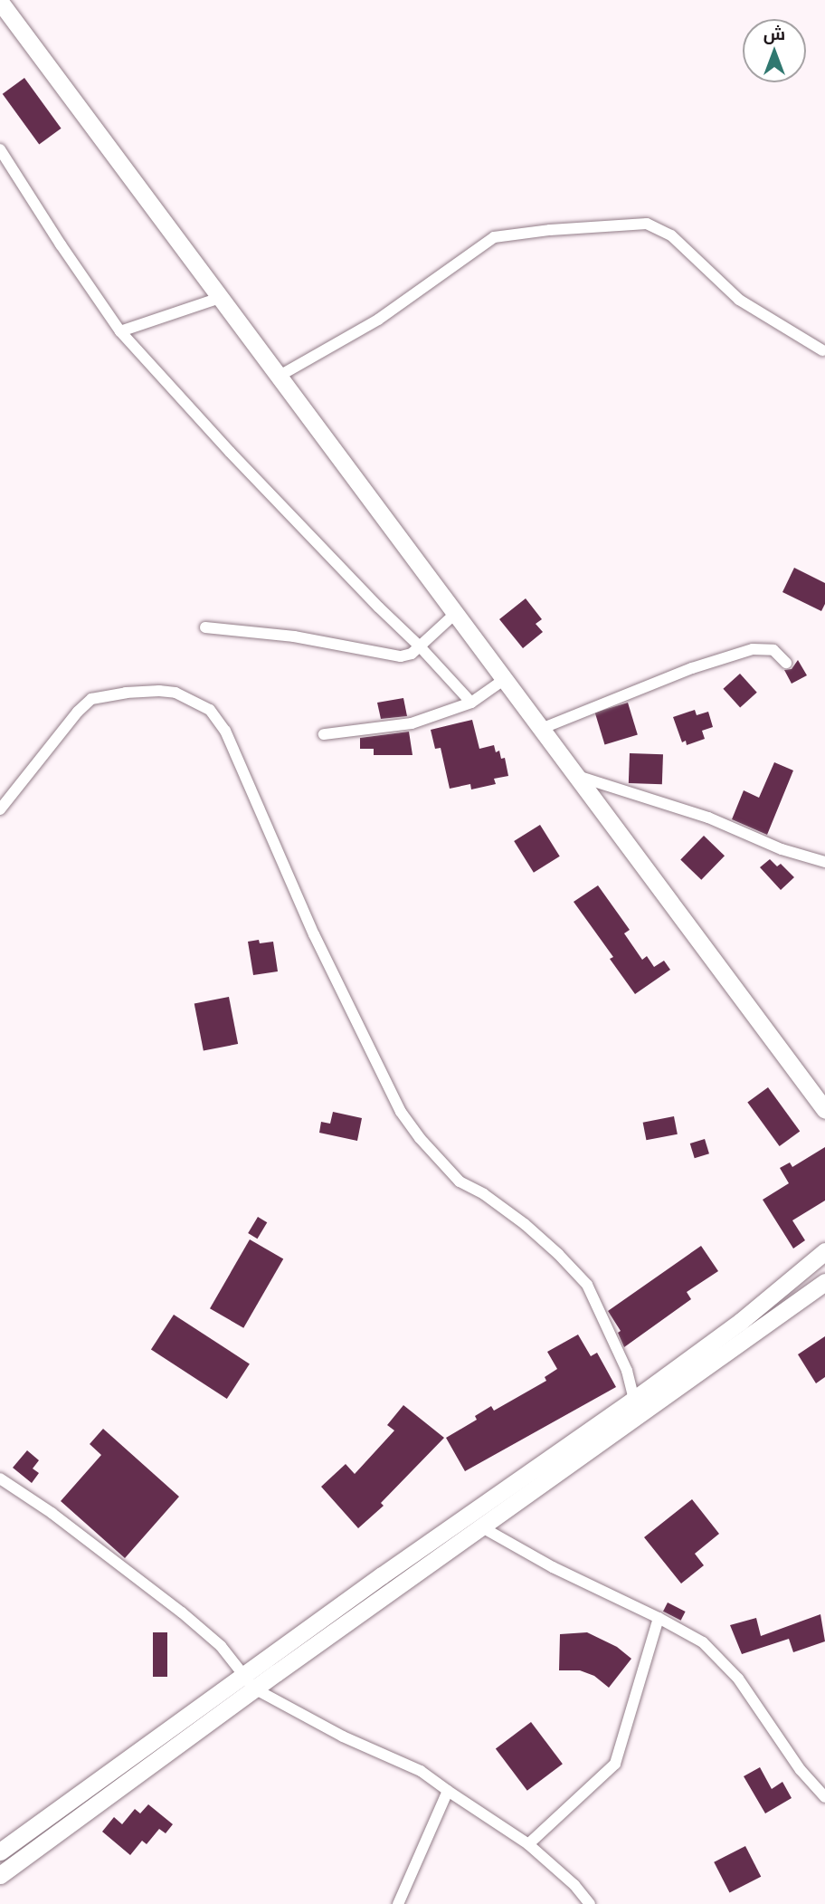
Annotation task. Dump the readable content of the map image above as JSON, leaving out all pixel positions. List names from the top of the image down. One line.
{"north":"top"}
